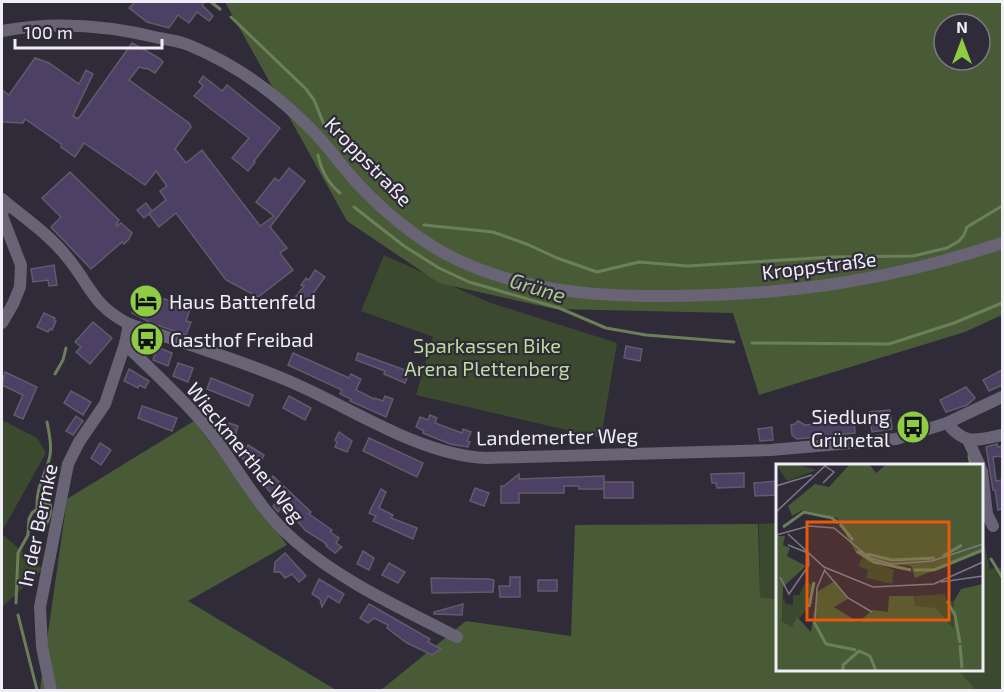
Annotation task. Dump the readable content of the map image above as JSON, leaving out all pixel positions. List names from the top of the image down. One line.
{"streets":{"street":["Kroppstraße","Landemerter Weg","Wieckmerther Weg","In der Bermke"]},"crossings":[["Wieckmerther Weg","In der Bermke"]],"water":["Grüne"],"parks":["Sparkassen Bike Arena Plettenberg"],"places":{"hotel":["Haus Battenfeld"],"bus stop":["Gasthof Freibad","Siedlung Grünetal"]},"scale_bar":"100 m","north":"top"}
